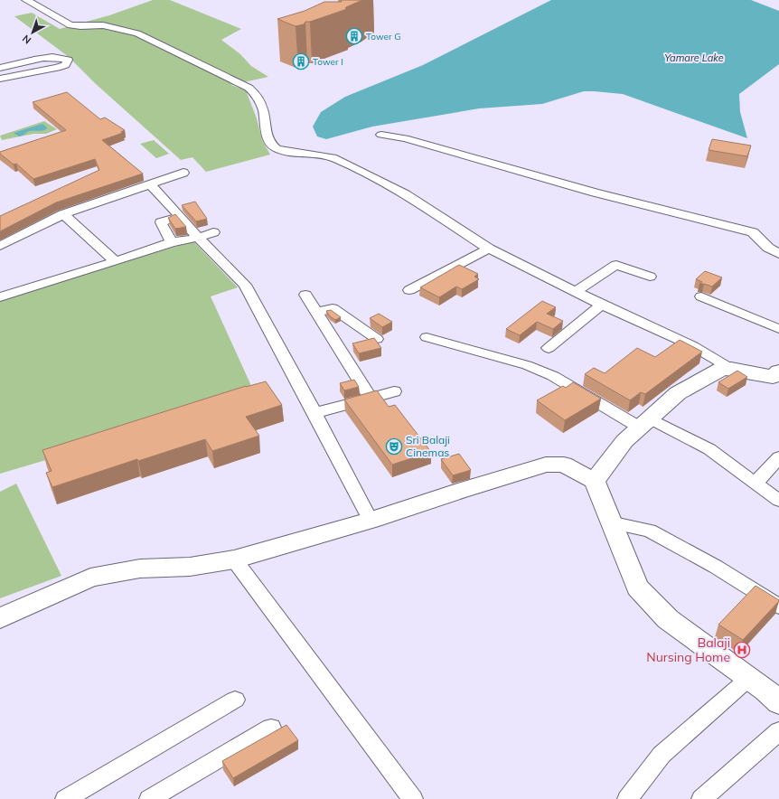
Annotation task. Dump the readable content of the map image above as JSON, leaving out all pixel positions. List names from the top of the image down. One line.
{"water":["Yamare Lake"],"places":{"building":["Tower G","Tower I"],"theatre":["Sri Balaji Cinemas"],"hospital":["Balaji Nursing Home"]},"north":"bottom left"}
